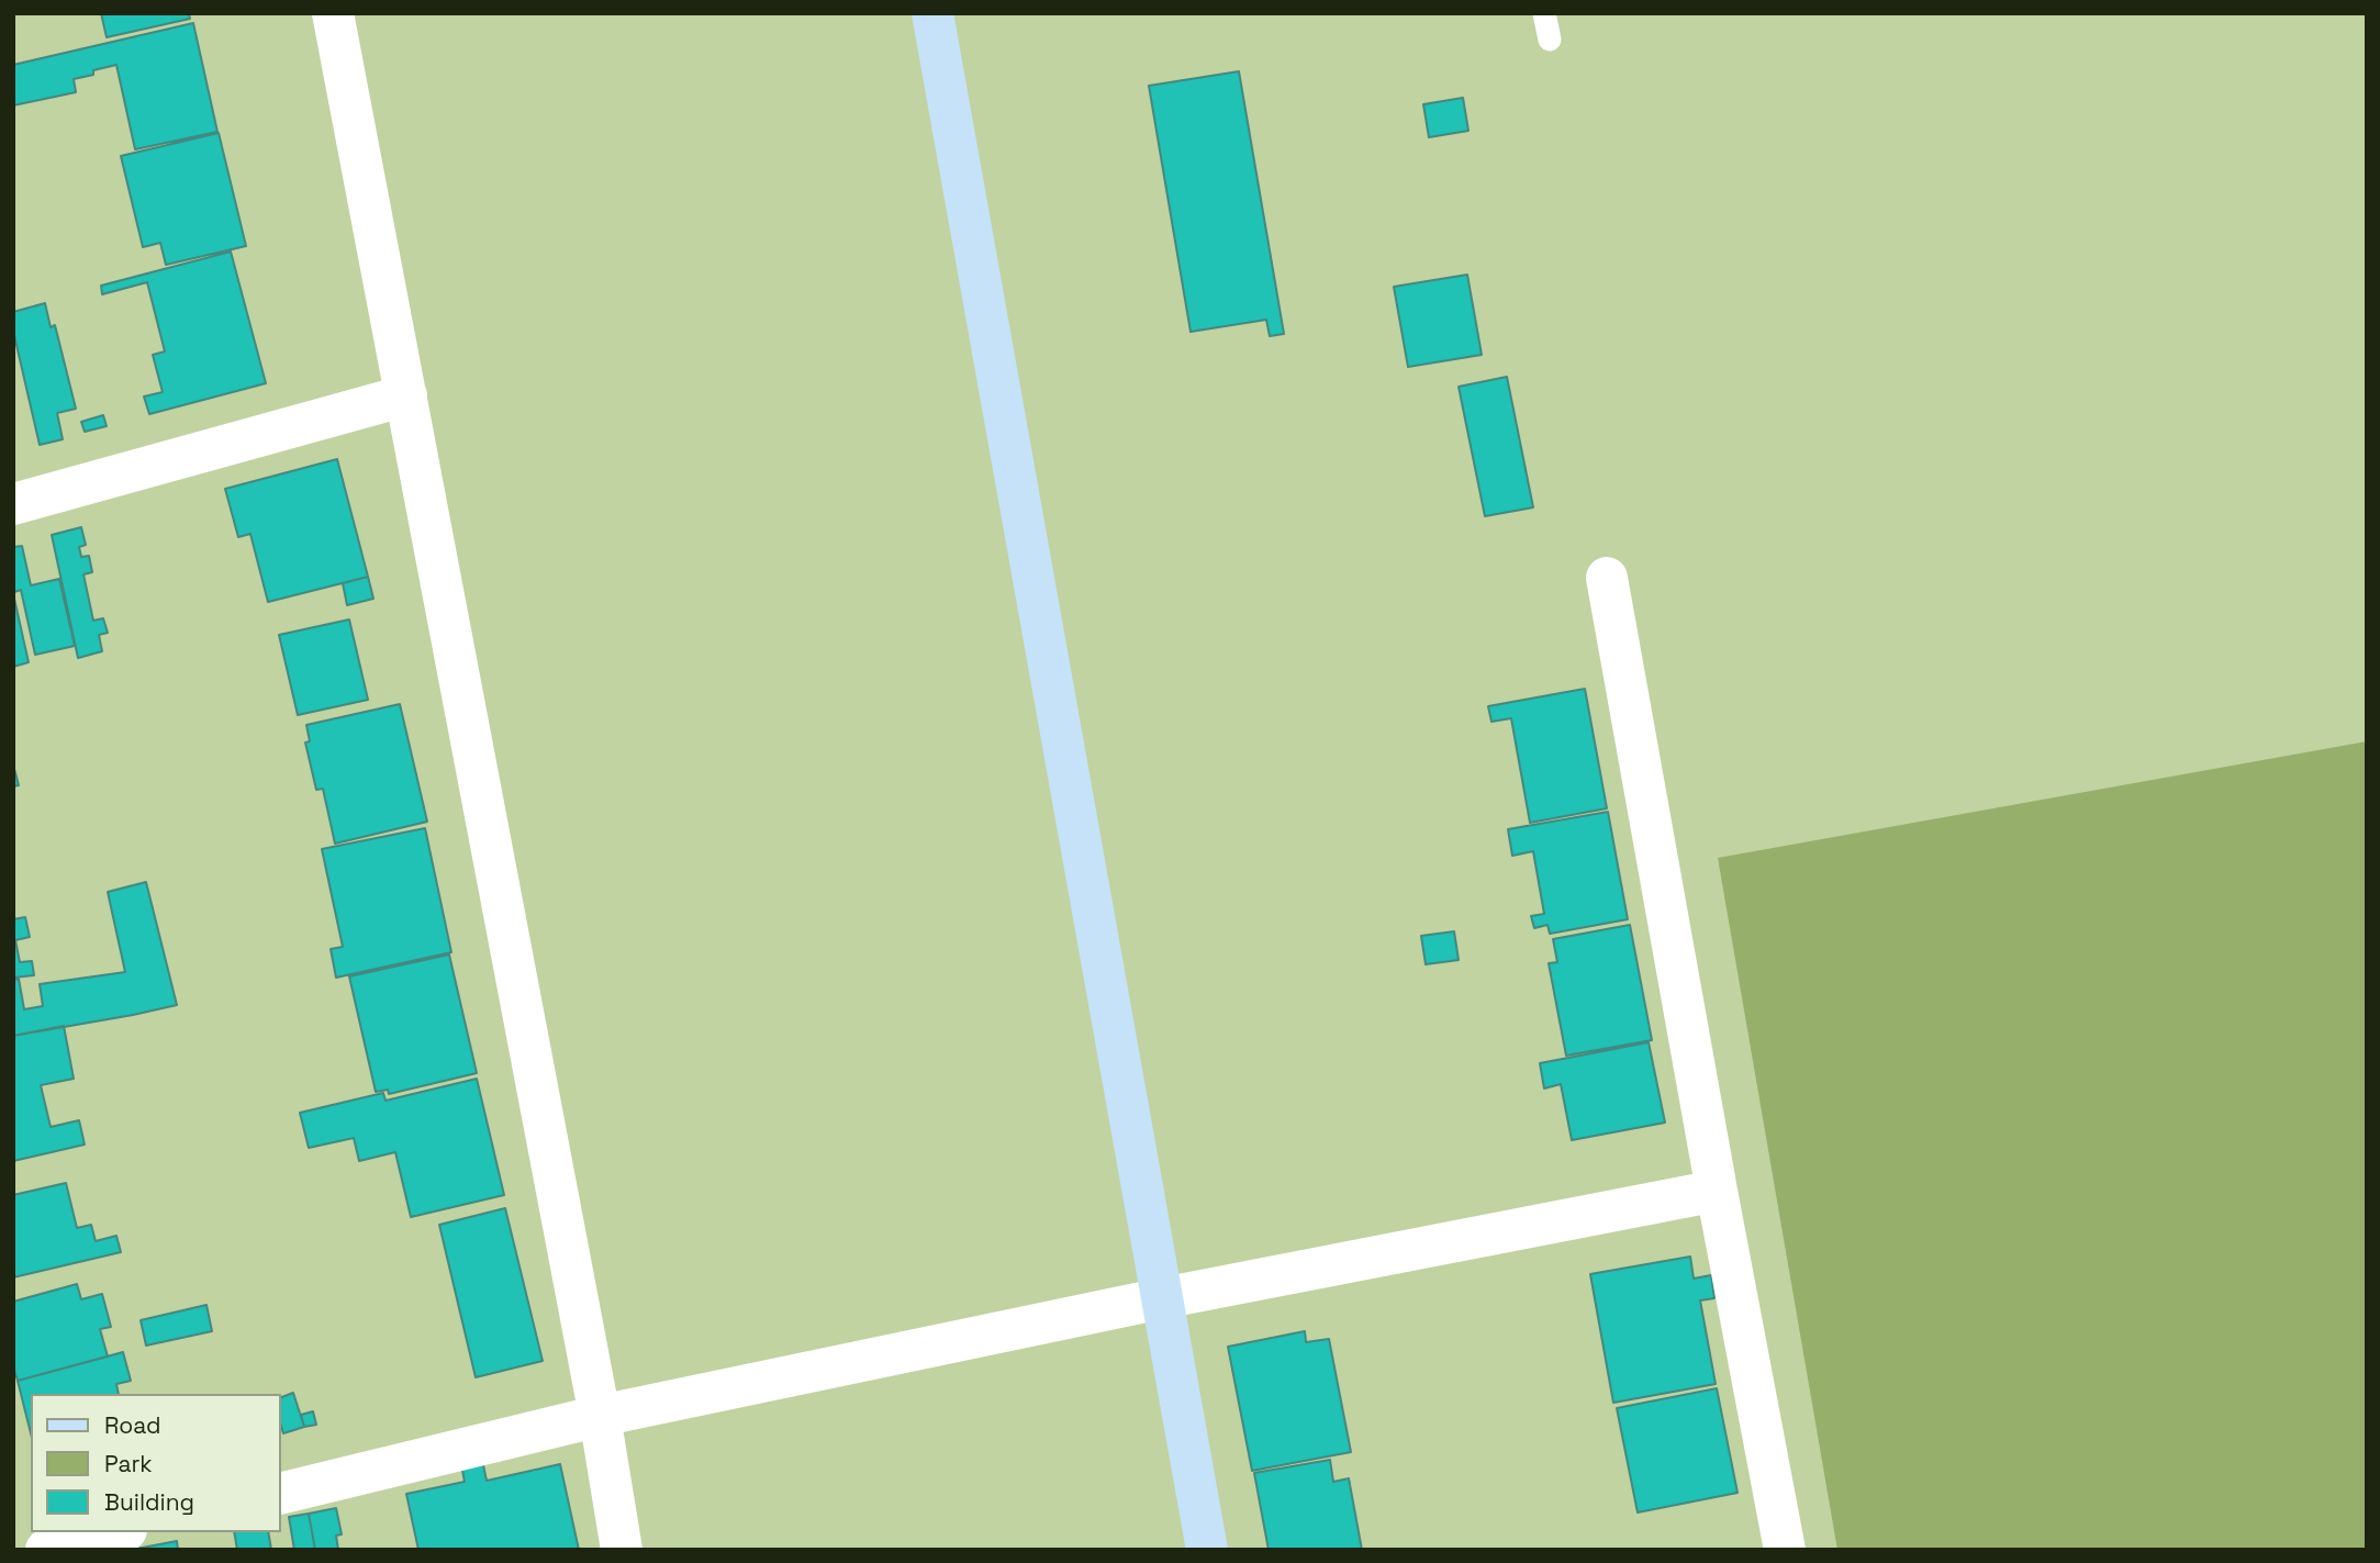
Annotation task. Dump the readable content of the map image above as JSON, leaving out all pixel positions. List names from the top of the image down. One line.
{"legend":["Road","Park","Building"]}
